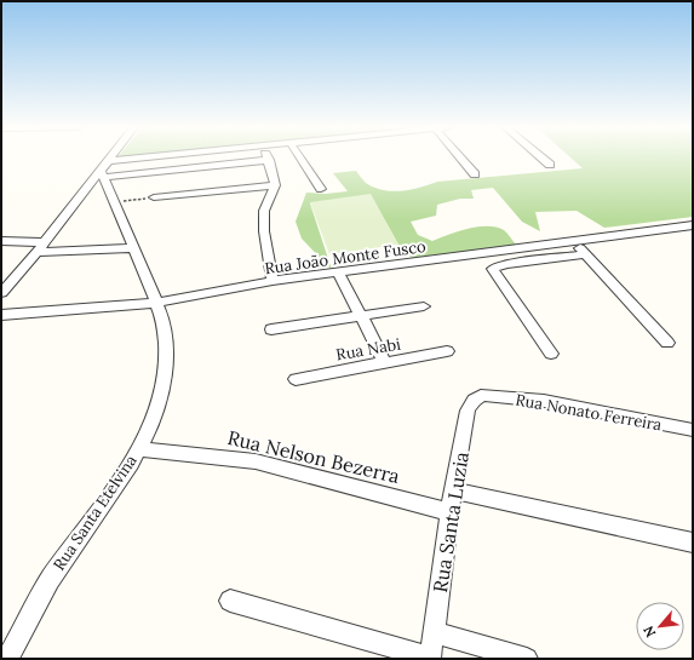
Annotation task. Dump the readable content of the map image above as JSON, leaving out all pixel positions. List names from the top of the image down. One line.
{"streets":{"street":["Rua João Monte Fusco","Rua Nabi","Rua Nonato Ferreira","Rua Nelson Bezerra","Rua Santa Etelvina","Rua Santa Luzia"]},"crossings":[["Rua João Monte Fusco","Rua Santa Etelvina"],["Rua Nonato Ferreira","Rua Santa Luzia"],["Rua Nelson Bezerra","Rua Santa Etelvina"],["Rua Nelson Bezerra","Rua Santa Luzia"]],"north":"bottom left"}
